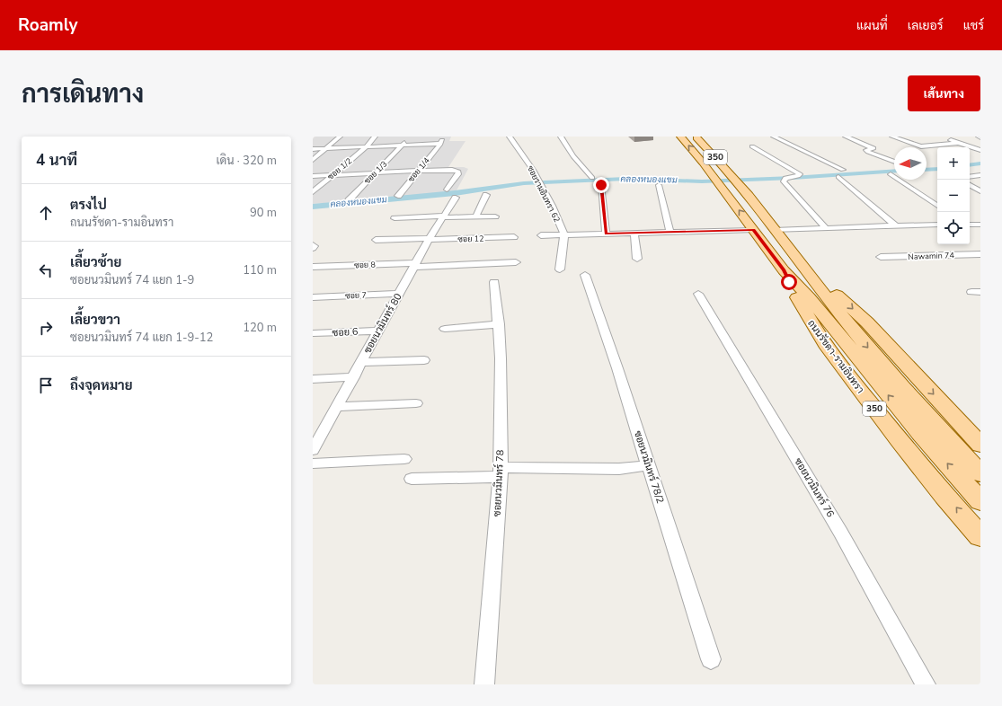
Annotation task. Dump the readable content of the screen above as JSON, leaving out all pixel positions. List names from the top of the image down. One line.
{"streets":{"main road":["350","ถนนรัชดา-รามอินทรา"],"street":["ซอย 1/2","ซอย 1/4","ซอย 1/3","ซอยรามอินทรา 62","ซอย 12","Nawamin 74","ซอย 8","ซอย 7","ซอยนวมินทร์ 80","ซอย 6","ซอยนวมินทร์ 78/2","ซอยนวมินทร์ 78","ซอยนวมินทร์ 76"]},"crossings":[["ซอย 12","ซอยนวมินทร์ 80"],["ซอย 8","ซอยนวมินทร์ 80"],["ซอย 7","ซอยนวมินทร์ 80"],["ซอยนวมินทร์ 80","ซอย 6"]],"water":["คลองหนองแขม"],"north":"left","page":{"header":"Roamly","nav":["แผนที่","เลเยอร์","แชร์"],"title":"การเดินทาง","buttons":"เส้นทาง","heading":["4 นาที","เดิน · 320 m"],"map_buttons":["+","−"],"list":[["ตรงไป","ถนนรัชดา-รามอินทรา","90 m"],["เลี้ยวซ้าย","ซอยนวมินทร์ 74 แยก 1-9","110 m"],["เลี้ยวขวา","ซอยนวมินทร์ 74 แยก 1-9-12","120 m"],"ถึงจุดหมาย"]}}
